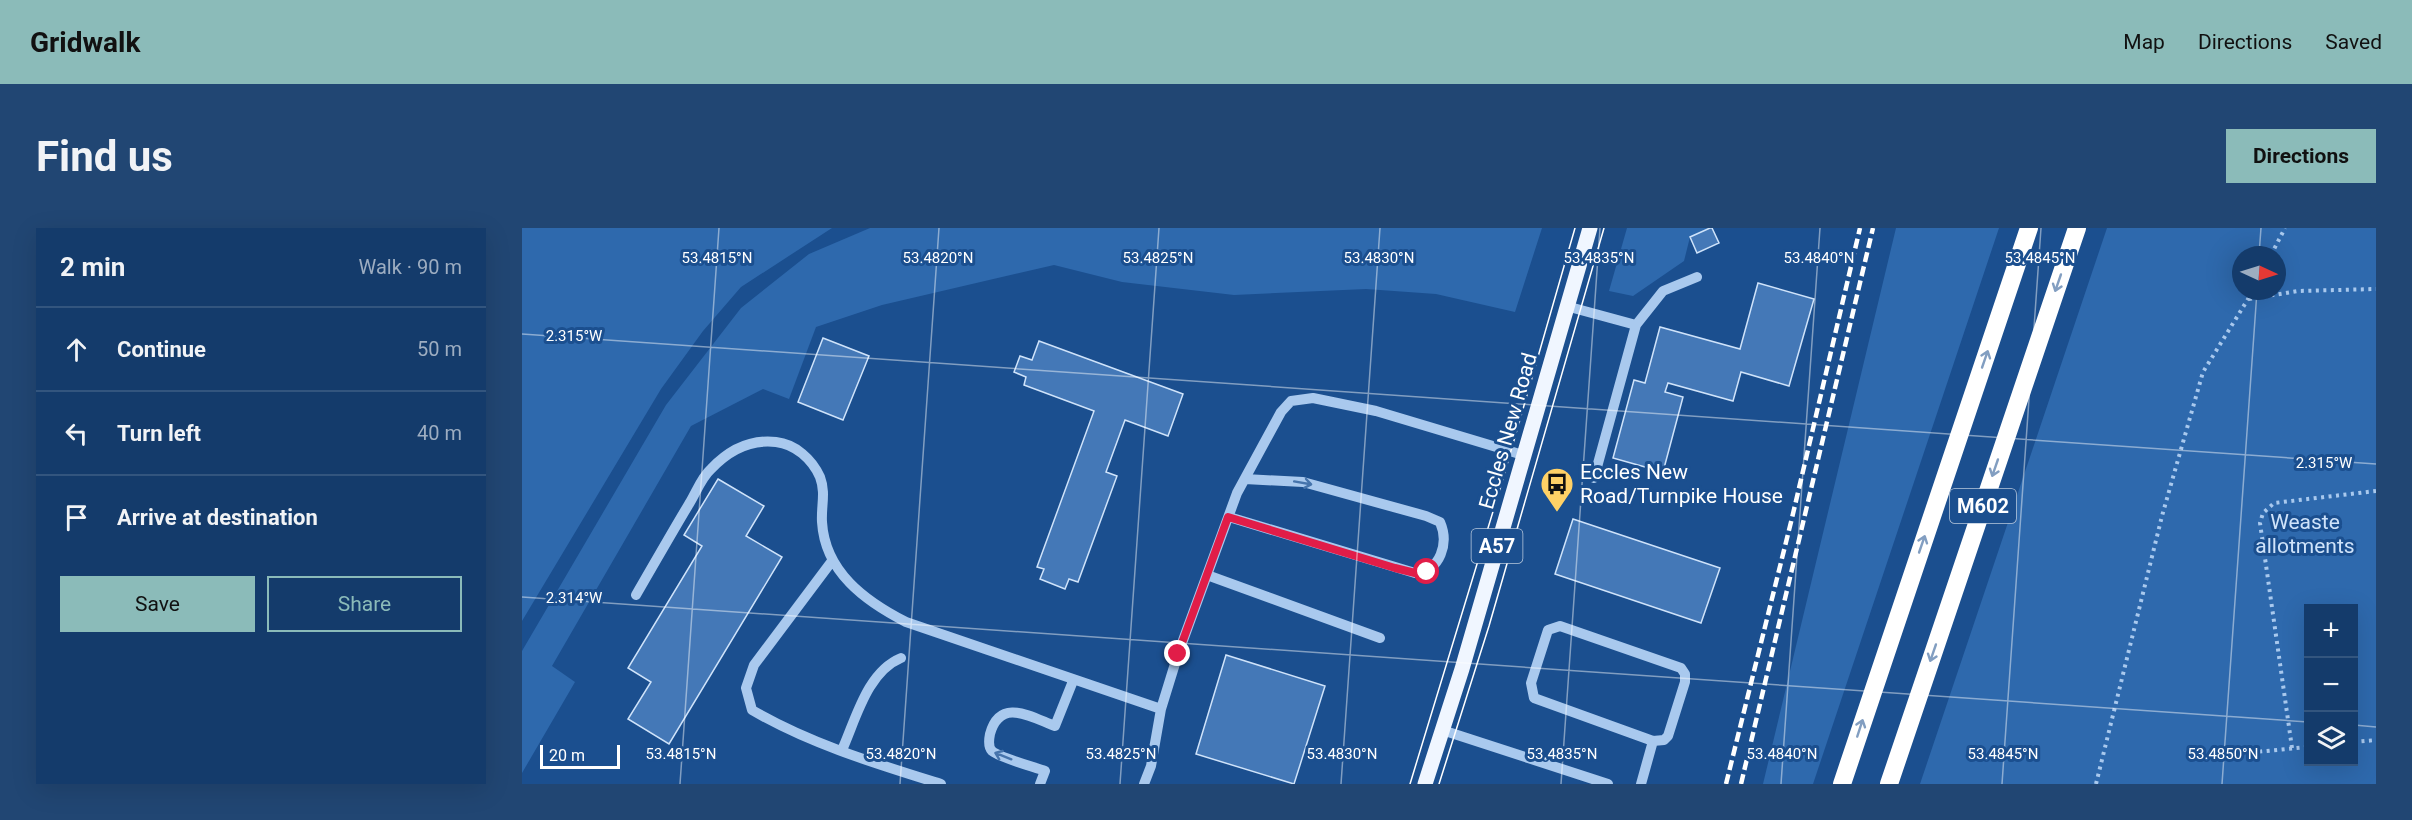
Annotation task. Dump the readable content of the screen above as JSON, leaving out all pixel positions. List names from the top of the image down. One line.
{"streets":{"highway":["M602"],"main road":["Eccles New Road","A57"]},"parks":["Weaste allotments"],"places":{"bus stop":["Eccles New Road/Turnpike House"]},"scale_bar":"20 m","north":"right","page":{"header":"Gridwalk","nav":["Map","Directions","Saved"],"buttons":["Directions",["Save","Share"]],"title":"Find us","heading":["2 min","Walk · 90 m"],"list":[["Continue","50 m"],["Turn left","40 m"],"Arrive at destination"],"map_buttons":["+","−"],"scale":"20 m"},"coordinates":["53.4815°N","53.4820°N","53.4825°N","53.4830°N","53.4835°N","53.4840°N","53.4845°N","2.315°W","2.314°W","53.4850°N"]}
